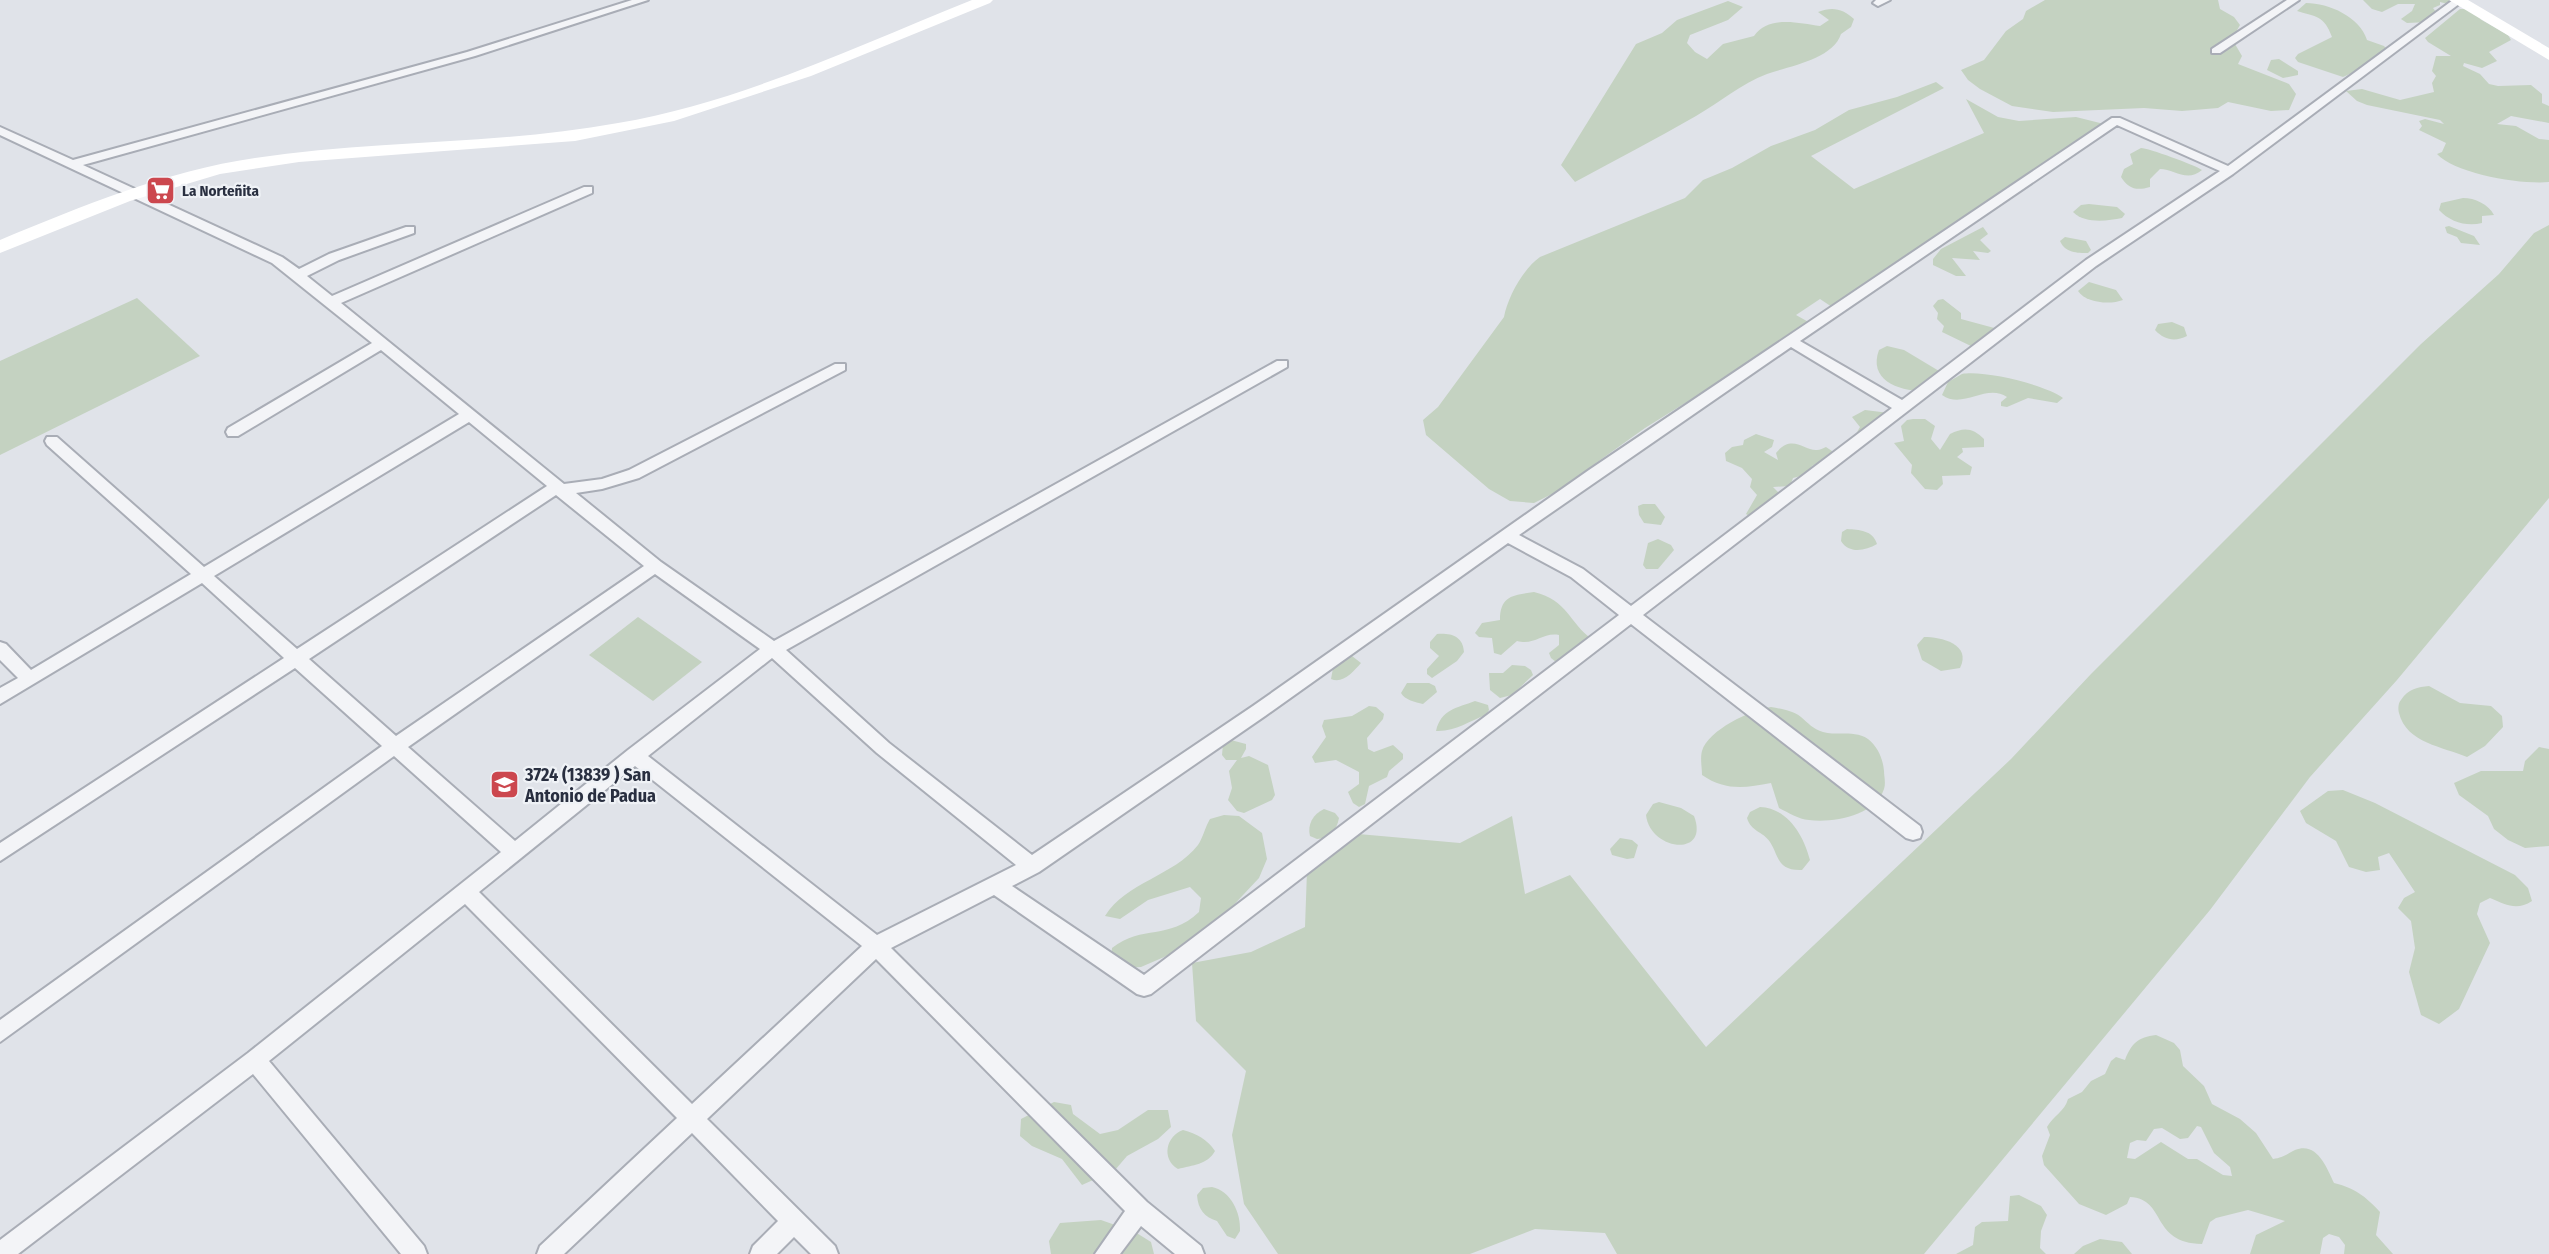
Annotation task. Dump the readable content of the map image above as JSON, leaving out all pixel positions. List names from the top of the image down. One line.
{"places":{"supermarket":["La Norteñita"],"school or university":["3724 (13839 ) San Antonio de Padua"]}}
